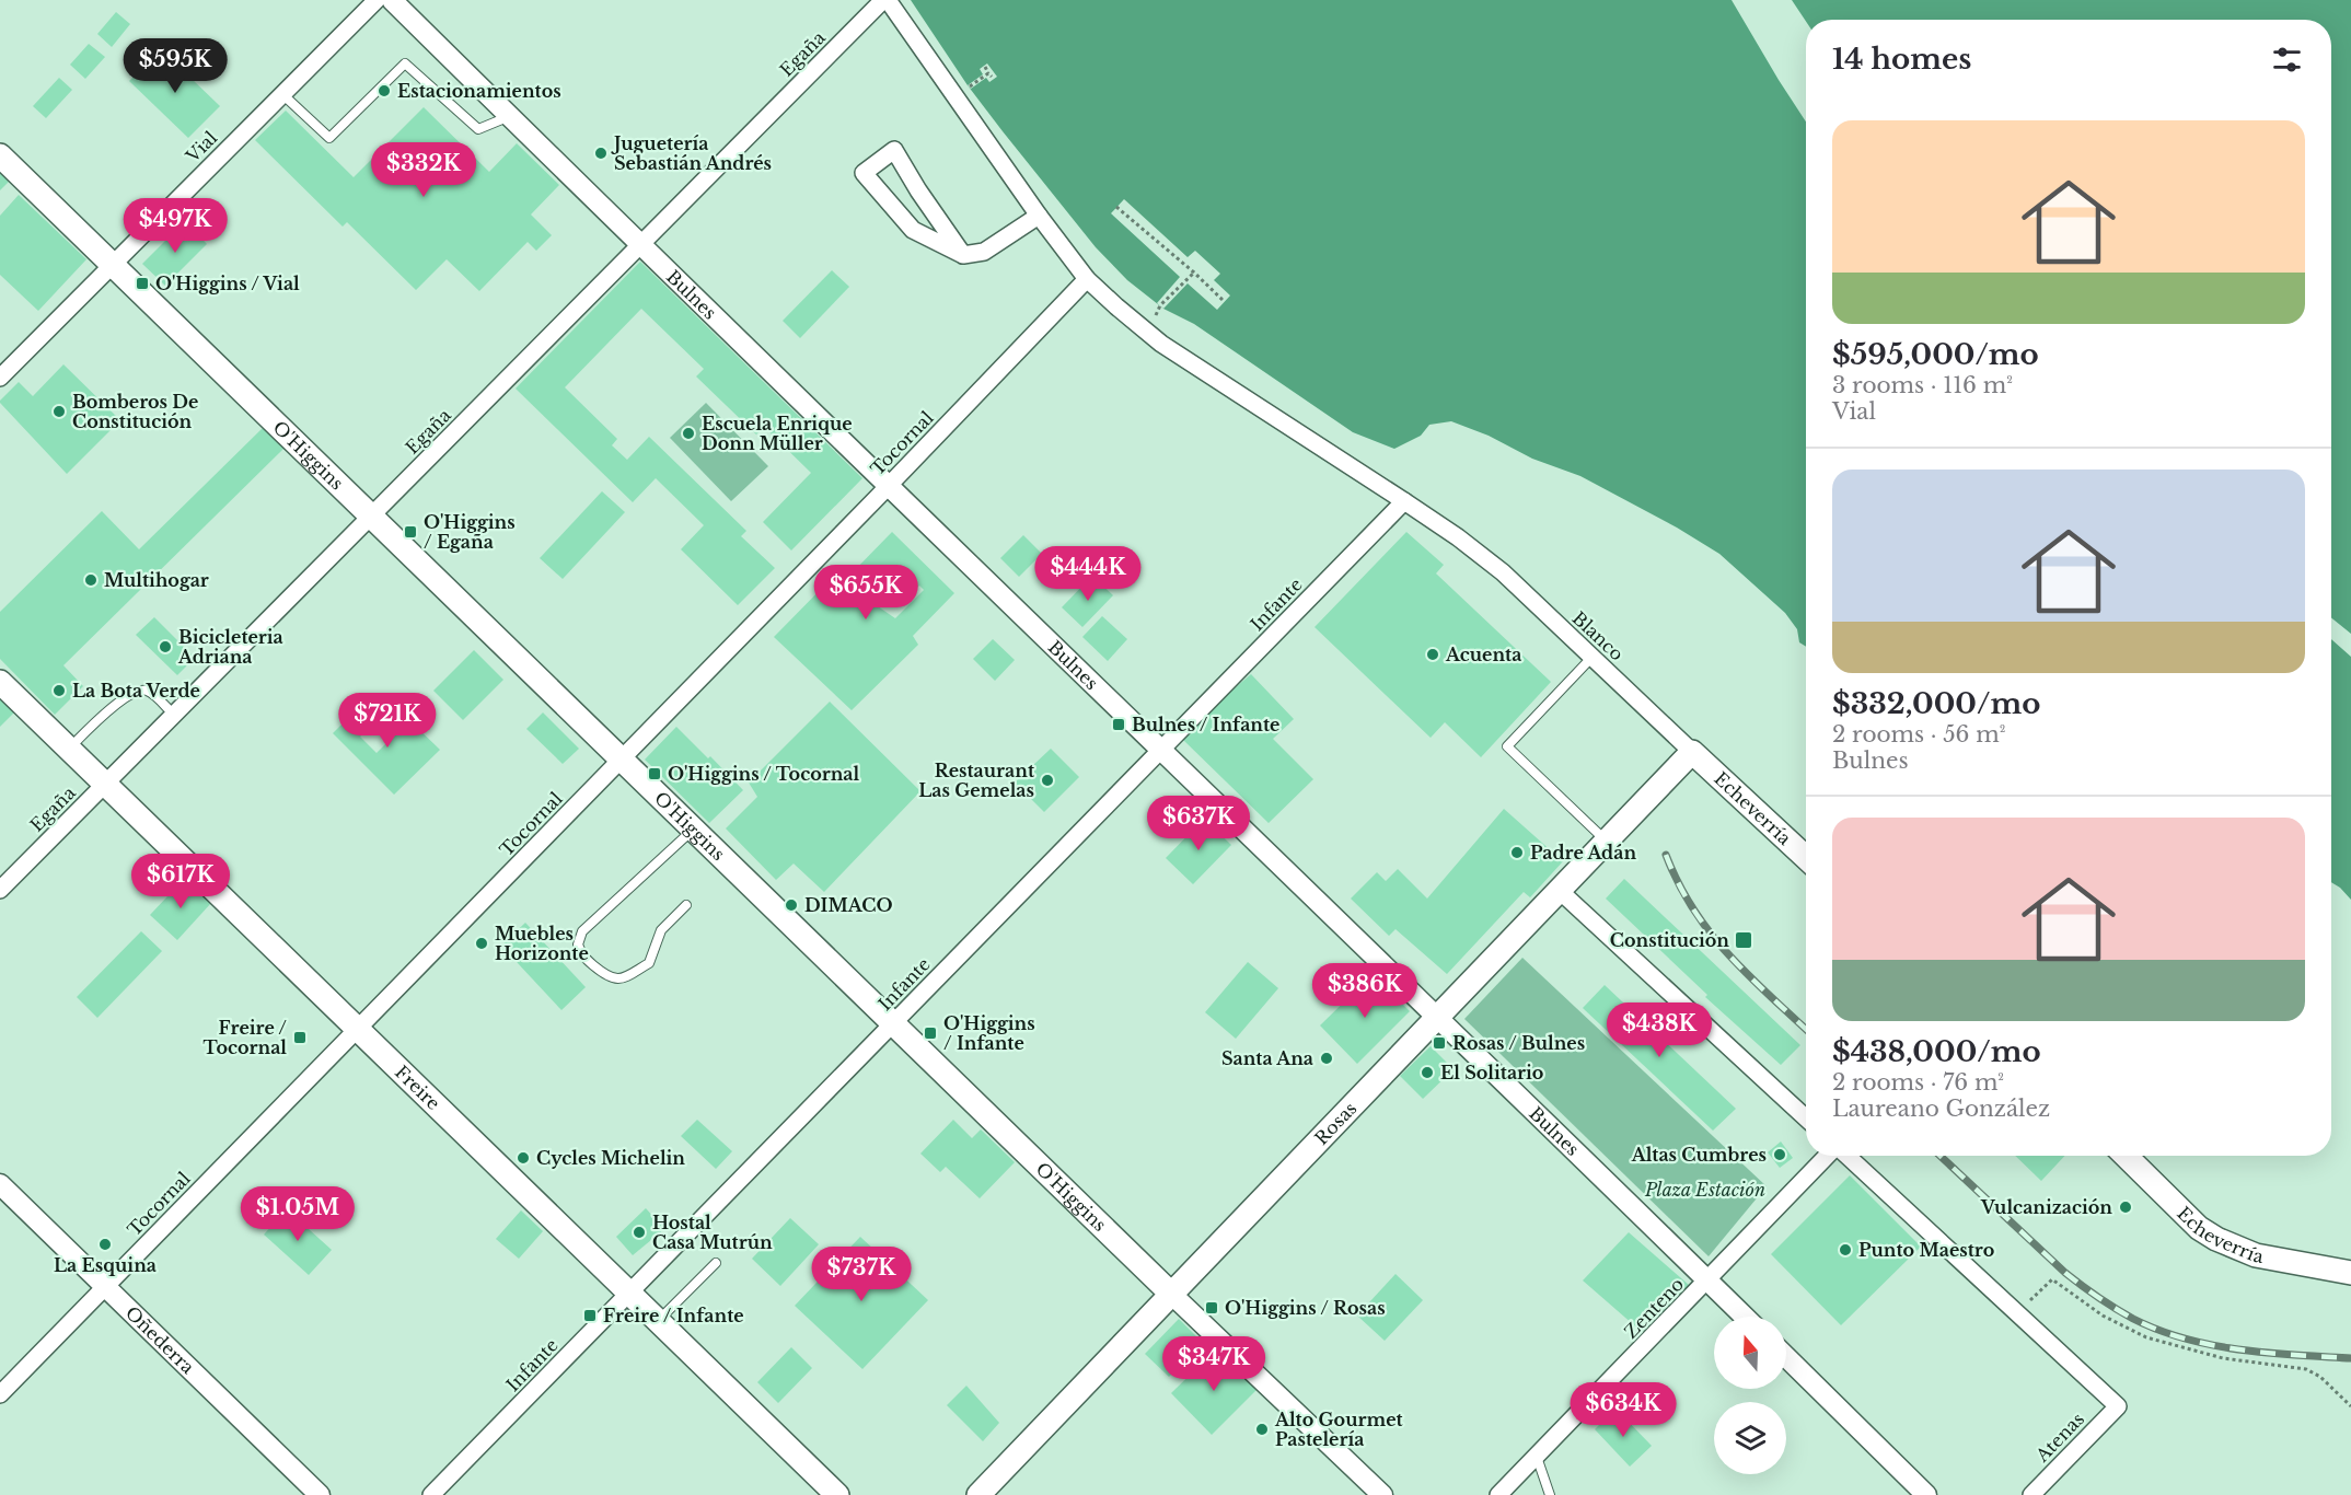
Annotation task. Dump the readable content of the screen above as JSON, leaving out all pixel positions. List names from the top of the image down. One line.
{"streets":{"main road":["O'Higgins","Echeverría","Freire","Rosas"],"street":["Egaña","Vial","Bulnes","Tocornal","Infante","Blanco","Zenteno","Oñederra","Atenas"]},"crossings":[["Egaña","Bulnes"],["Egaña","O'Higgins"],["Egaña","Blanco"],["Egaña","Freire"],["Vial","O'Higgins"],["Bulnes","Tocornal"],["Bulnes","Infante"],["Bulnes","Rosas"],["Bulnes","Zenteno"],["Tocornal","O'Higgins"],["Tocornal","Blanco"],["Tocornal","Freire"],["Tocornal","Oñederra"],["O'Higgins","Infante"],["O'Higgins","Rosas"],["Infante","Blanco"],["Infante","Freire"],["Blanco","Echeverría"],["Blanco","Rosas"],["Echeverría","Rosas"]],"parks":["Plaza Estación"],"places":{"other":["Estacionamientos","Juguetería Sebastián Andrés","Bomberos De Constitución","Escuela Enrique Donn Müller","Multihogar","Bicicleteria Adriana","Acuenta","La Bota Verde","Restaurant Las Gemelas","Padre Adán","DIMACO","Muebles Horizonte","Santa Ana","El Solitario","Altas Cumbres","Cycles Michelin","Vulcanización","Hostal Casa Mutrún","La Esquina","Punto Maestro","Alto Gourmet Pastelería"],"transit":["O'Higgins / Vial","O'Higgins / Egaña","Bulnes / Infante","O'Higgins / Tocornal","Constitución","O'Higgins / Infante","Freire / Tocornal","Rosas / Bulnes","O'Higgins / Rosas","Freire / Infante"]},"north":"top","page":{"heading":"14 homes","price":["$595K","$332K","$497K","$444K","$655K","$721K","$637K","$617K","$386K","$438K","$1.05M","$737K","$347K","$634K"],"list":[{"name":"$595,000/mo","note":"3 rooms · 116 m² · Vial"},{"name":"$332,000/mo","note":"2 rooms · 56 m² · Bulnes"},{"name":"$438,000/mo","note":"2 rooms · 76 m² · Laureano González"}]}}
